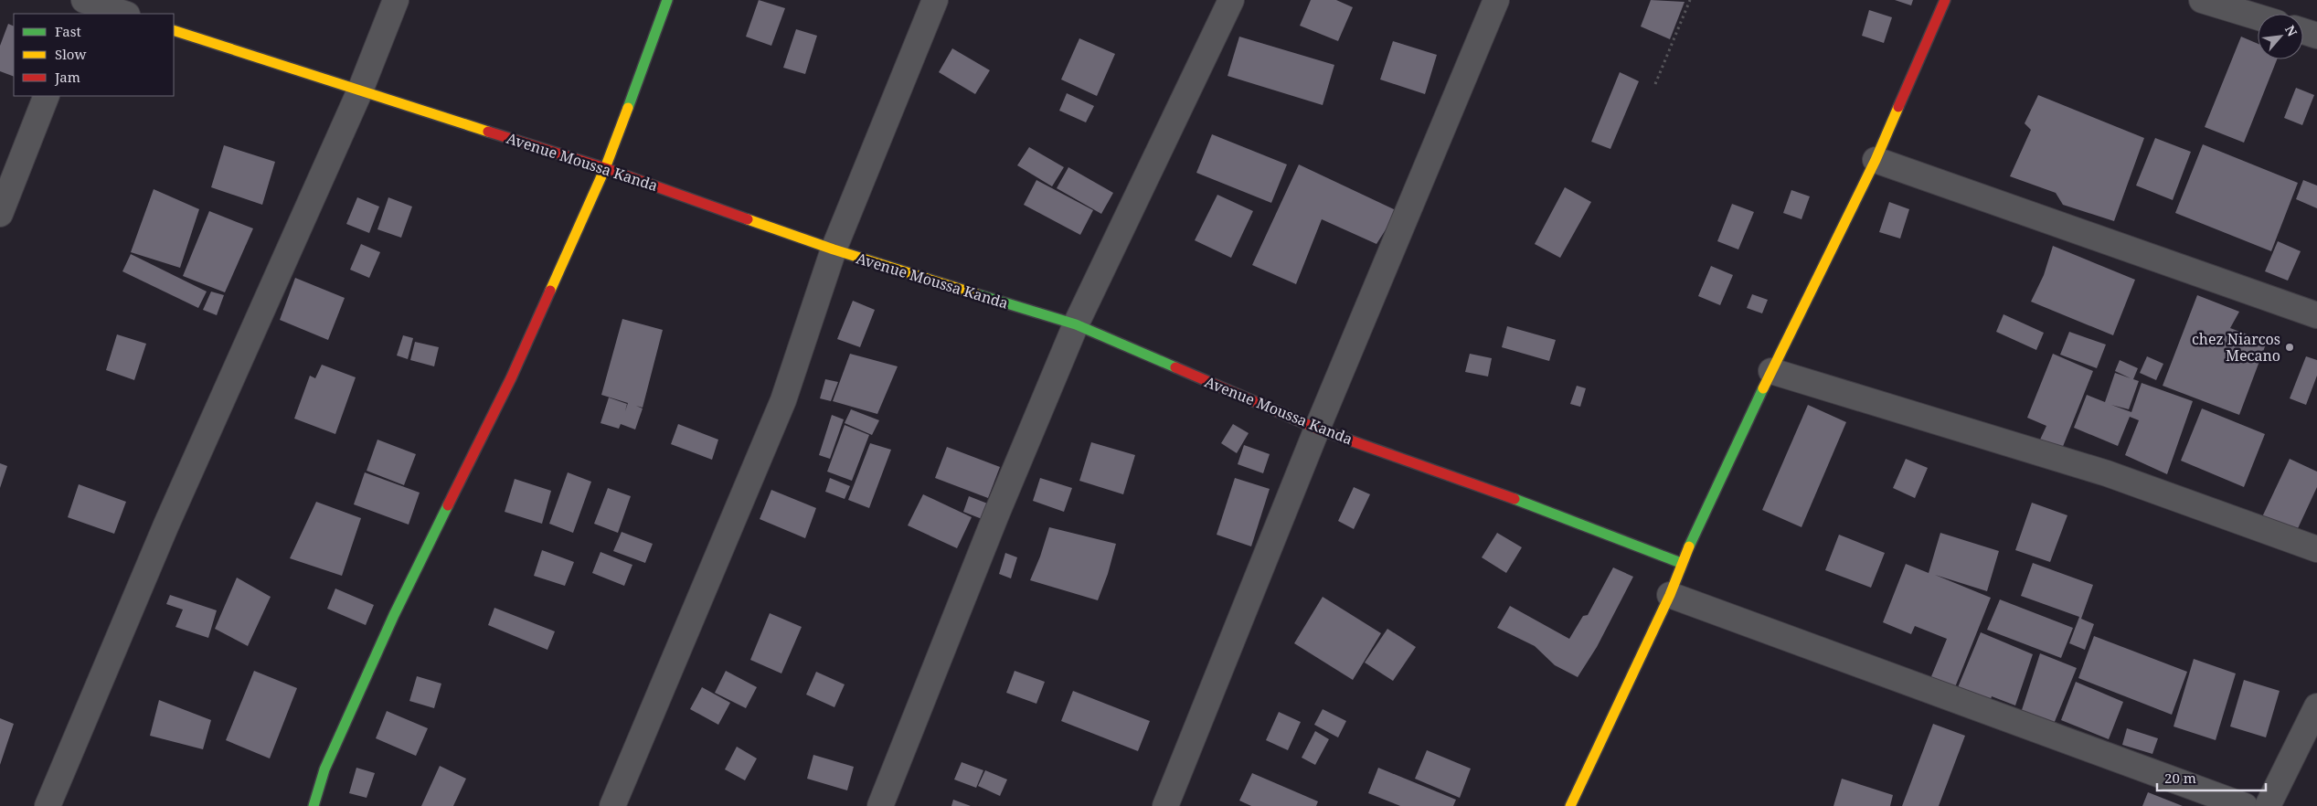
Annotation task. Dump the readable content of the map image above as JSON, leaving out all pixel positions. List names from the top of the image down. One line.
{"streets":{"street":["Avenue Moussa Kanda"]},"places":["chez Niarcos Mecano"],"legend":["Fast","Slow","Jam"],"scale_bar":"20 m","north":"top right"}
